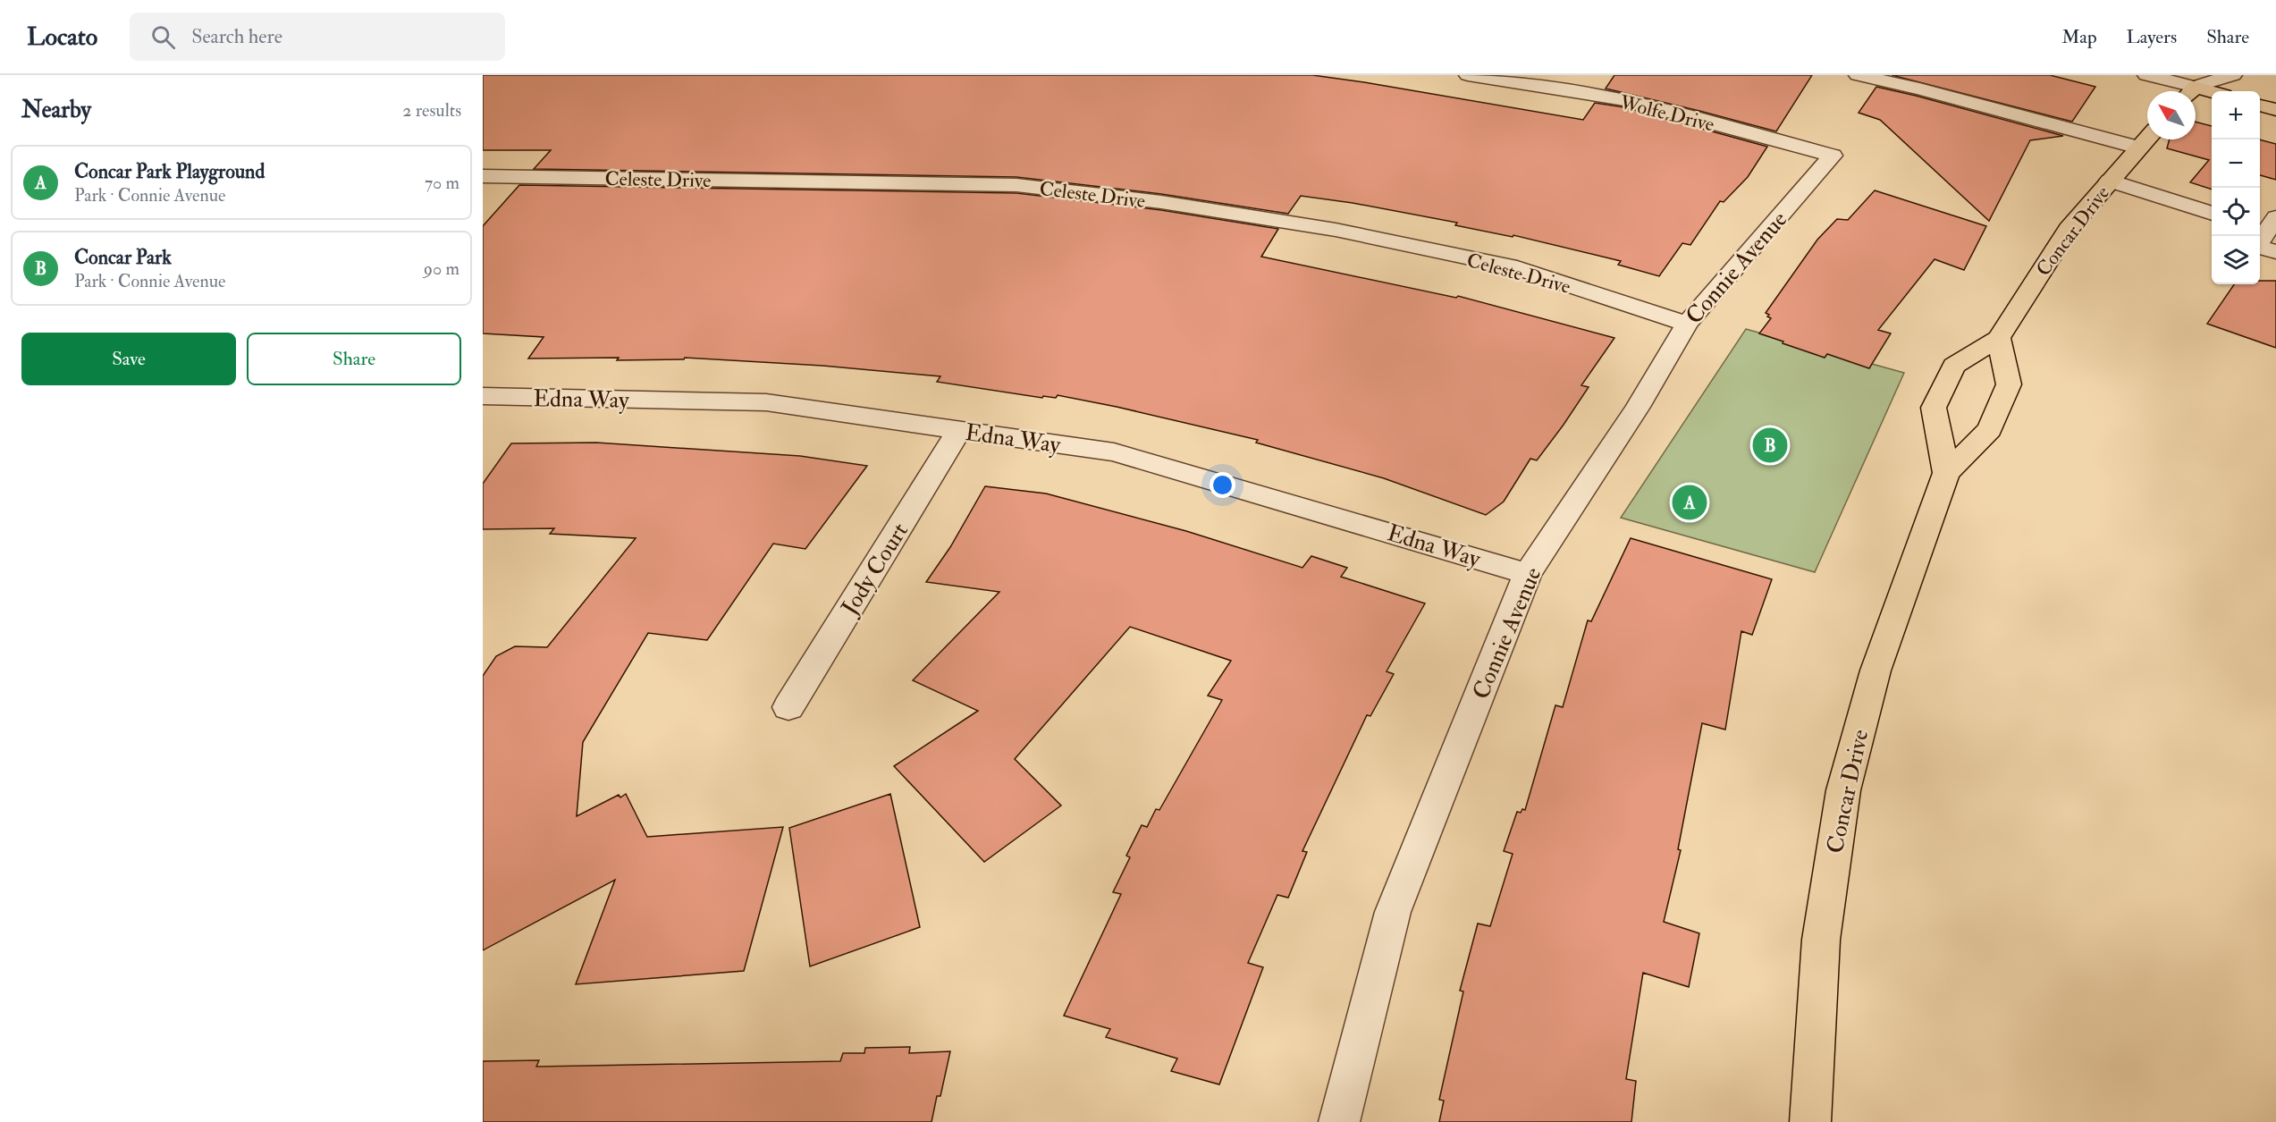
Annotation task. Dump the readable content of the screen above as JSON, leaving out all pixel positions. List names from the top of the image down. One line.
{"streets":{"main road":["Concar Drive"],"street":["Wolfe Drive","Celeste Drive","Connie Avenue","Edna Way","Jody Court"]},"crossings":[["Wolfe Drive","Connie Avenue"],["Celeste Drive","Connie Avenue"],["Connie Avenue","Edna Way"],["Edna Way","Jody Court"]],"north":"top left","page":{"header":"Locato","search":"Search here","nav":["Map","Layers","Share"],"heading":["Nearby","2 results"],"map_buttons":["+","−"],"list":[{"mark":"A","name":"Concar Park Playground","note":"Park · Connie Avenue","value":"70 m"},{"mark":"B","name":"Concar Park","note":"Park · Connie Avenue","value":"90 m"}],"buttons":["Save","Share"],"pins":["B","A"]}}
